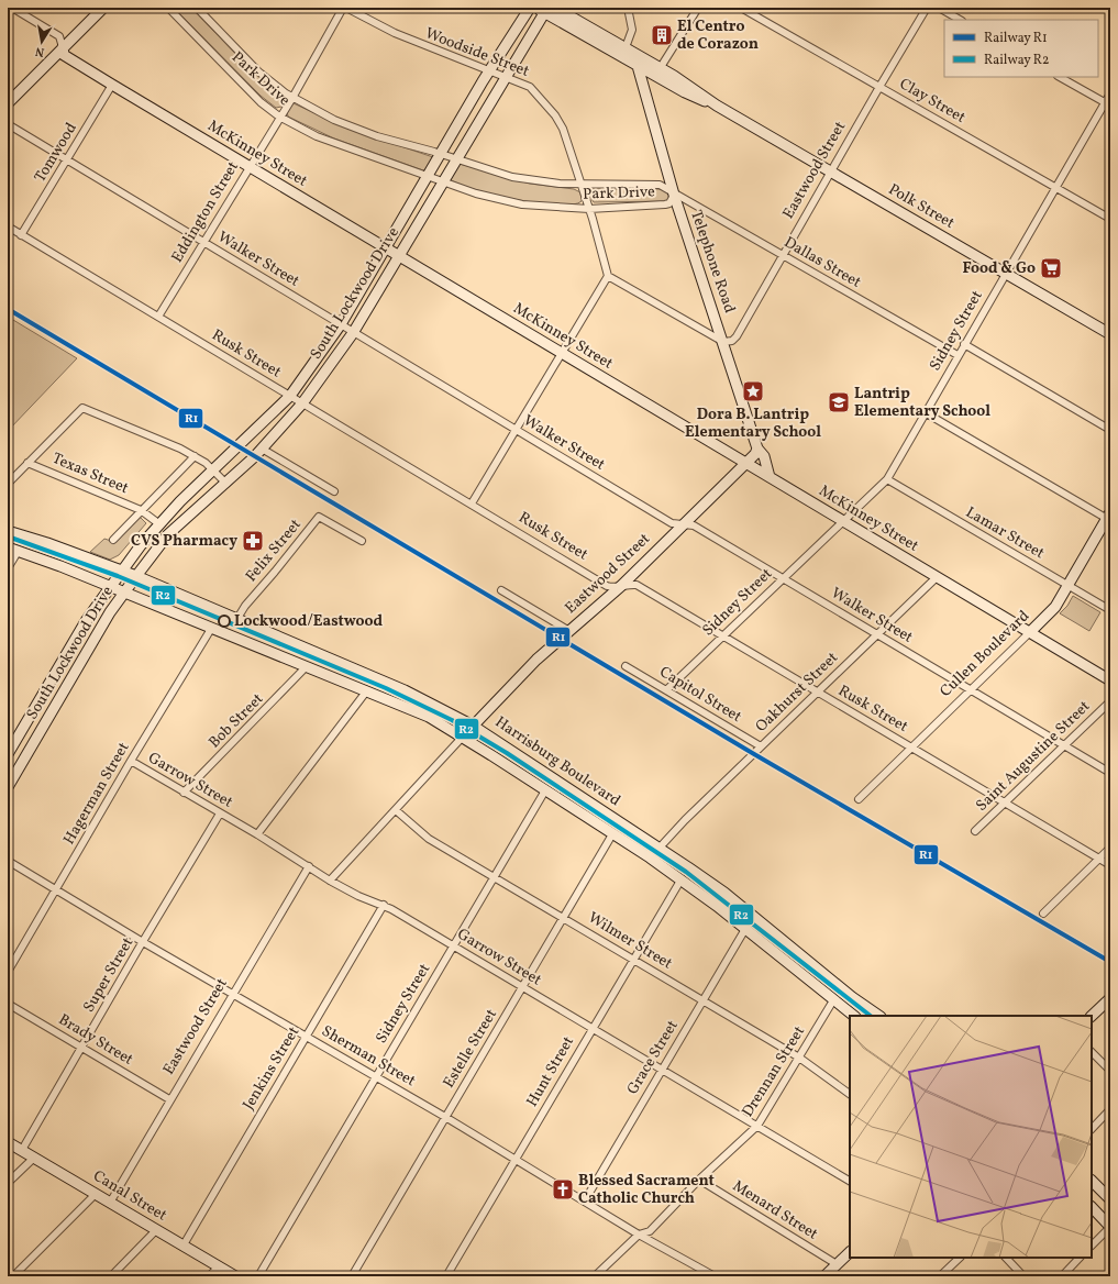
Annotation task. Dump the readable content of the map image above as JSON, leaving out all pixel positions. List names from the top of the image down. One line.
{"streets":{"main road":["McKinney Street","Eastwood Street","Polk Street","Telephone Road","South Lockwood Drive","Cullen Boulevard","Harrisburg Boulevard","Canal Street"],"street":["Woodside Street","Park Drive","Clay Street","Tomwood","Eddington Street","Walker Street","Dallas Street","Sidney Street","Rusk Street","Texas Street","Lamar Street","Felix Street","Oakhurst Street","Capitol Street","Bob Street","Saint Augustine Street","Garrow Street","Hagerman Street","Wilmer Street","Super Street","Brady Street","Estelle Street","Sherman Street","Grace Street","Jenkins Street","Hunt Street","Drennan Street","Menard Street"]},"crossings":[["Woodside Street","Park Drive"],["Woodside Street","Eddington Street"],["Woodside Street","South Lockwood Drive"],["Park Drive","Eddington Street"],["Park Drive","Telephone Road"],["Park Drive","Dallas Street"],["Park Drive","South Lockwood Drive"],["Clay Street","Eastwood Street"],["Clay Street","Sidney Street"],["Tomwood","McKinney Street"],["Tomwood","Walker Street"],["Tomwood","Rusk Street"],["McKinney Street","Eastwood Street"],["McKinney Street","Eddington Street"],["McKinney Street","Telephone Road"],["McKinney Street","South Lockwood Drive"],["McKinney Street","Sidney Street"],["McKinney Street","Cullen Boulevard"],["McKinney Street","Oakhurst Street"],["Eastwood Street","Polk Street"],["Eastwood Street","Walker Street"],["Eastwood Street","Telephone Road"],["Eastwood Street","Dallas Street"],["Eastwood Street","Rusk Street"],["Eastwood Street","Harrisburg Boulevard"],["Eastwood Street","Garrow Street"],["Eastwood Street","Wilmer Street"],["Eastwood Street","Brady Street"],["Eastwood Street","Sherman Street"],["Eastwood Street","Canal Street"],["Polk Street","Telephone Road"],["Polk Street","South Lockwood Drive"],["Polk Street","Sidney Street"],["Eddington Street","Walker Street"],["Eddington Street","Rusk Street"],["Walker Street","South Lockwood Drive"],["Walker Street","Sidney Street"],["Walker Street","Cullen Boulevard"],["Walker Street","Oakhurst Street"],["Walker Street","Saint Augustine Street"],["Telephone Road","Dallas Street"],["Dallas Street","Sidney Street"],["South Lockwood Drive","Rusk Street"],["South Lockwood Drive","Texas Street"],["South Lockwood Drive","Harrisburg Boulevard"],["Sidney Street","Rusk Street"],["Sidney Street","Lamar Street"],["Sidney Street","Capitol Street"],["Sidney Street","Harrisburg Boulevard"],["Sidney Street","Garrow Street"],["Sidney Street","Wilmer Street"],["Sidney Street","Sherman Street"],["Rusk Street","Cullen Boulevard"],["Rusk Street","Oakhurst Street"],["Rusk Street","Saint Augustine Street"],["Lamar Street","Cullen Boulevard"],["Felix Street","Harrisburg Boulevard"],["Oakhurst Street","Capitol Street"],["Oakhurst Street","Harrisburg Boulevard"],["Bob Street","Harrisburg Boulevard"],["Bob Street","Garrow Street"],["Harrisburg Boulevard","Hagerman Street"],["Harrisburg Boulevard","Estelle Street"],["Harrisburg Boulevard","Grace Street"],["Harrisburg Boulevard","Hunt Street"],["Harrisburg Boulevard","Drennan Street"],["Garrow Street","Hagerman Street"],["Garrow Street","Super Street"],["Garrow Street","Estelle Street"],["Garrow Street","Grace Street"],["Garrow Street","Jenkins Street"],["Garrow Street","Hunt Street"],["Garrow Street","Drennan Street"],["Hagerman Street","Sherman Street"],["Wilmer Street","Estelle Street"],["Wilmer Street","Grace Street"],["Wilmer Street","Hunt Street"],["Wilmer Street","Drennan Street"],["Super Street","Brady Street"],["Super Street","Sherman Street"],["Super Street","Canal Street"],["Estelle Street","Sherman Street"],["Sherman Street","Grace Street"],["Sherman Street","Jenkins Street"],["Sherman Street","Hunt Street"],["Sherman Street","Drennan Street"],["Jenkins Street","Canal Street"],["Drennan Street","Menard Street"]],"places":{"building":["El Centro de Corazon"],"supermarket":["Food & Go"],"place":["Dora B. Lantrip Elementary School"],"school or university":["Lantrip Elementary School"],"pharmacy":["CVS Pharmacy"],"other":["Lockwood/Eastwood"],"church":["Blessed Sacrament Catholic Church"]},"lines":["rail line R1","rail line R2"],"legend":["Railway R1","Railway R2"],"north":"bottom"}
